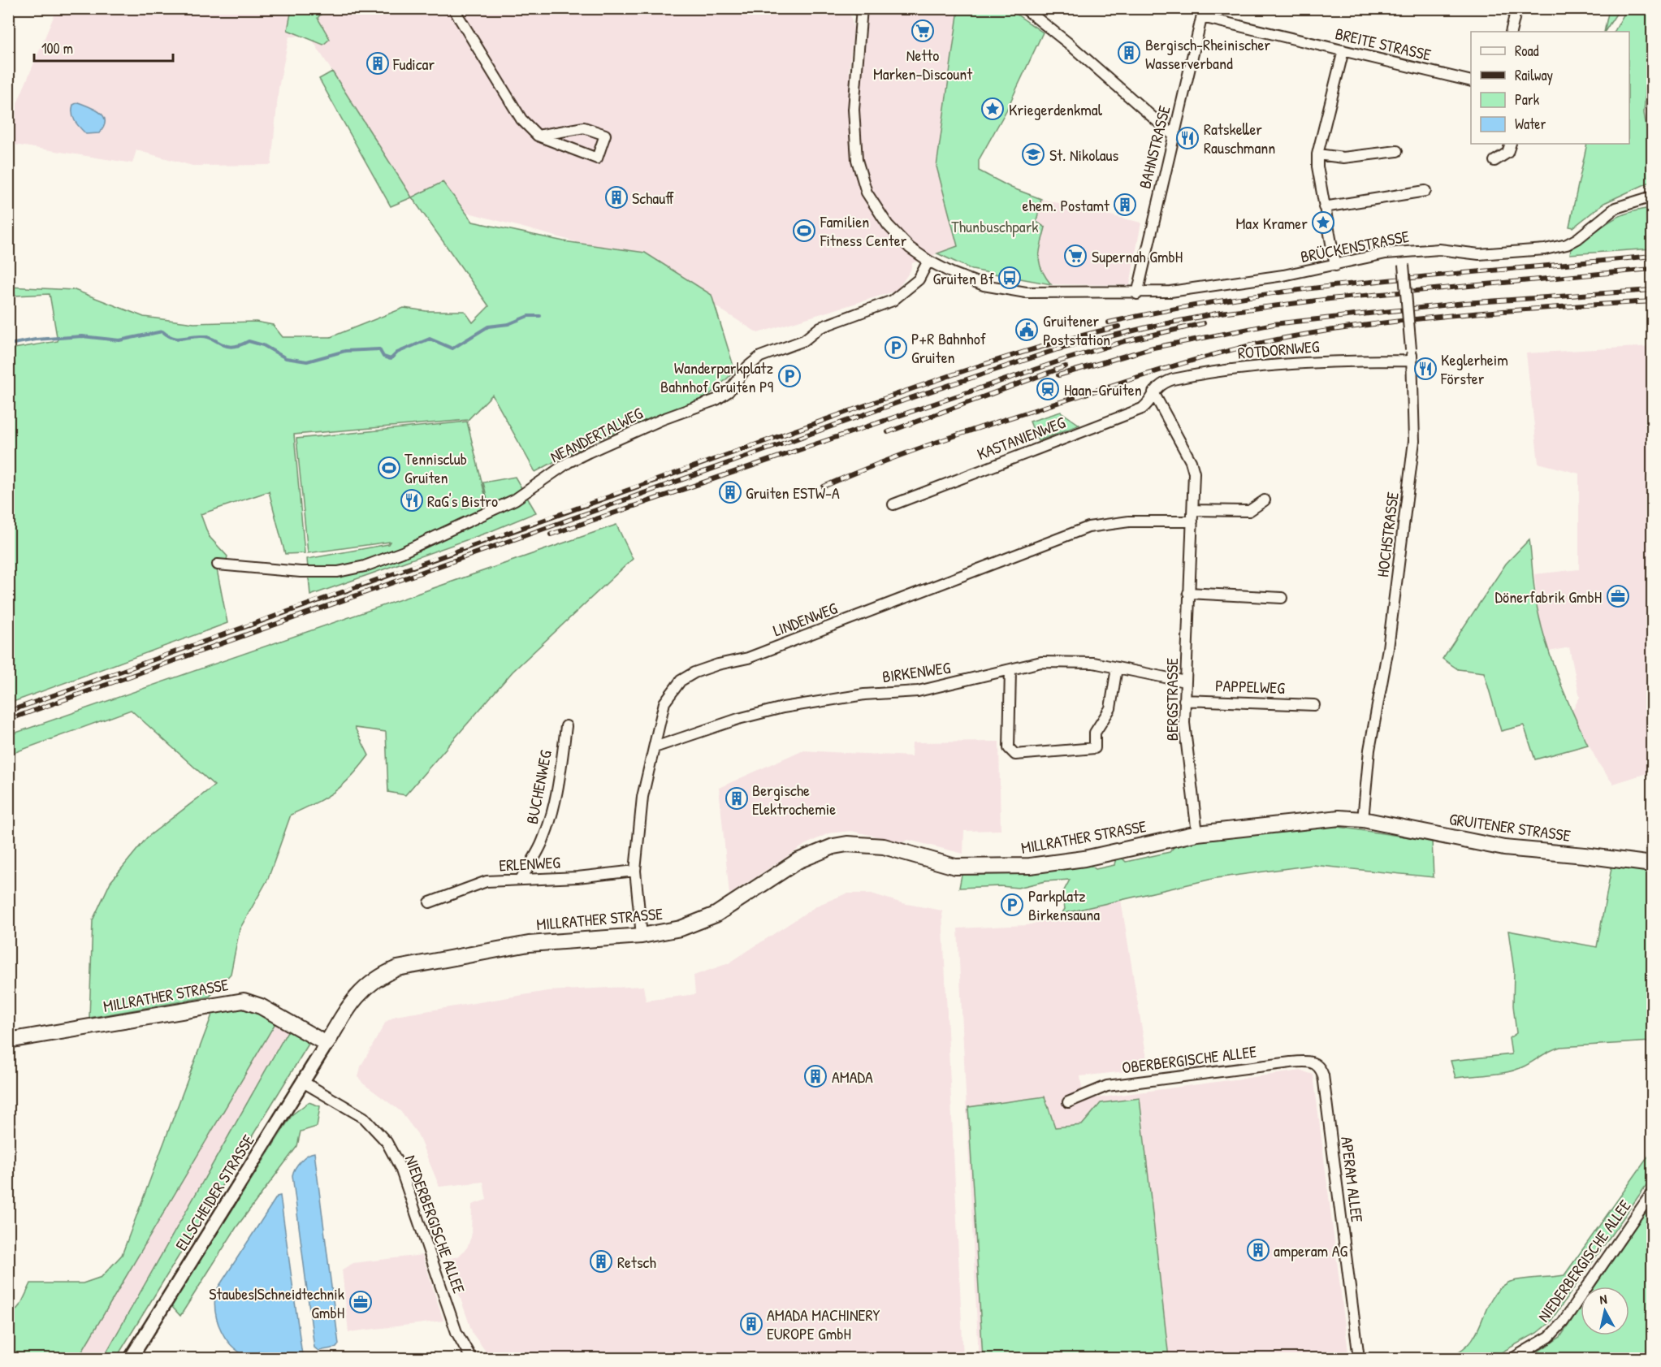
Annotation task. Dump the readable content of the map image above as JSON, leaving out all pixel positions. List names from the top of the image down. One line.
{"streets":{"main road":["GRUITENER STRASSE","MILLRATHER STRASSE"],"street":["BREITE STRASSE","BAHNSTRASSE","BRÜCKENSTRASSE","ROTDORNWEG","NEANDERTALWEG","KASTANIENWEG","HOCHSTRASSE","LINDENWEG","BIRKENWEG","PAPPELWEG","BERGSTRASSE","BUCHENWEG","ERLENWEG","OBERBERGISCHE ALLEE","APERAM ALLEE","ELLSCHEIDER STRASSE","NIEDERBERGISCHE ALLEE"]},"crossings":[["BREITE STRASSE","BAHNSTRASSE"],["BAHNSTRASSE","BRÜCKENSTRASSE"],["BRÜCKENSTRASSE","NEANDERTALWEG"],["BRÜCKENSTRASSE","HOCHSTRASSE"],["ROTDORNWEG","KASTANIENWEG"],["ROTDORNWEG","HOCHSTRASSE"],["ROTDORNWEG","BERGSTRASSE"],["KASTANIENWEG","BERGSTRASSE"],["HOCHSTRASSE","GRUITENER STRASSE"],["HOCHSTRASSE","MILLRATHER STRASSE"],["LINDENWEG","BIRKENWEG"],["LINDENWEG","BERGSTRASSE"],["LINDENWEG","MILLRATHER STRASSE"],["LINDENWEG","ERLENWEG"],["BIRKENWEG","BERGSTRASSE"],["PAPPELWEG","BERGSTRASSE"],["BERGSTRASSE","MILLRATHER STRASSE"],["BUCHENWEG","ERLENWEG"],["GRUITENER STRASSE","MILLRATHER STRASSE"],["MILLRATHER STRASSE","ELLSCHEIDER STRASSE"],["OBERBERGISCHE ALLEE","APERAM ALLEE"],["ELLSCHEIDER STRASSE","NIEDERBERGISCHE ALLEE"]],"parks":["Thunbuschpark"],"places":{"supermarket":["Netto Marken-Discount","Supernah GmbH"],"building":["Bergisch-Rheinischer Wasserverband","Fudicar","Schauff","ehem. Postamt","Gruiten ESTW-A","Bergische Elektrochemie","AMADA","amperam AG","Retsch","AMADA MACHINERY EUROPE GmbH"],"place":["Kriegerdenkmal","Max Kramer"],"restaurant":["Ratskeller Rauschmann","Keglerheim Förster","RaG's Bistro"],"school or university":["St. Nikolaus"],"sports":["Familien Fitness Center","Tennisclub Gruiten"],"bus stop":["Gruiten Bf"],"public building":["Gruitener Poststation"],"parking":["P+R Bahnhof Gruiten","Wanderparkplatz Bahnhof Gruiten P9","Parkplatz Birkensauna"],"station":["Haan-Gruiten"],"office":["Dönerfabrik GmbH","Staubes|Schneidtechnik GmbH"]},"legend":["Road","Railway","Park","Water"],"scale_bar":"100 m","north":"top"}
